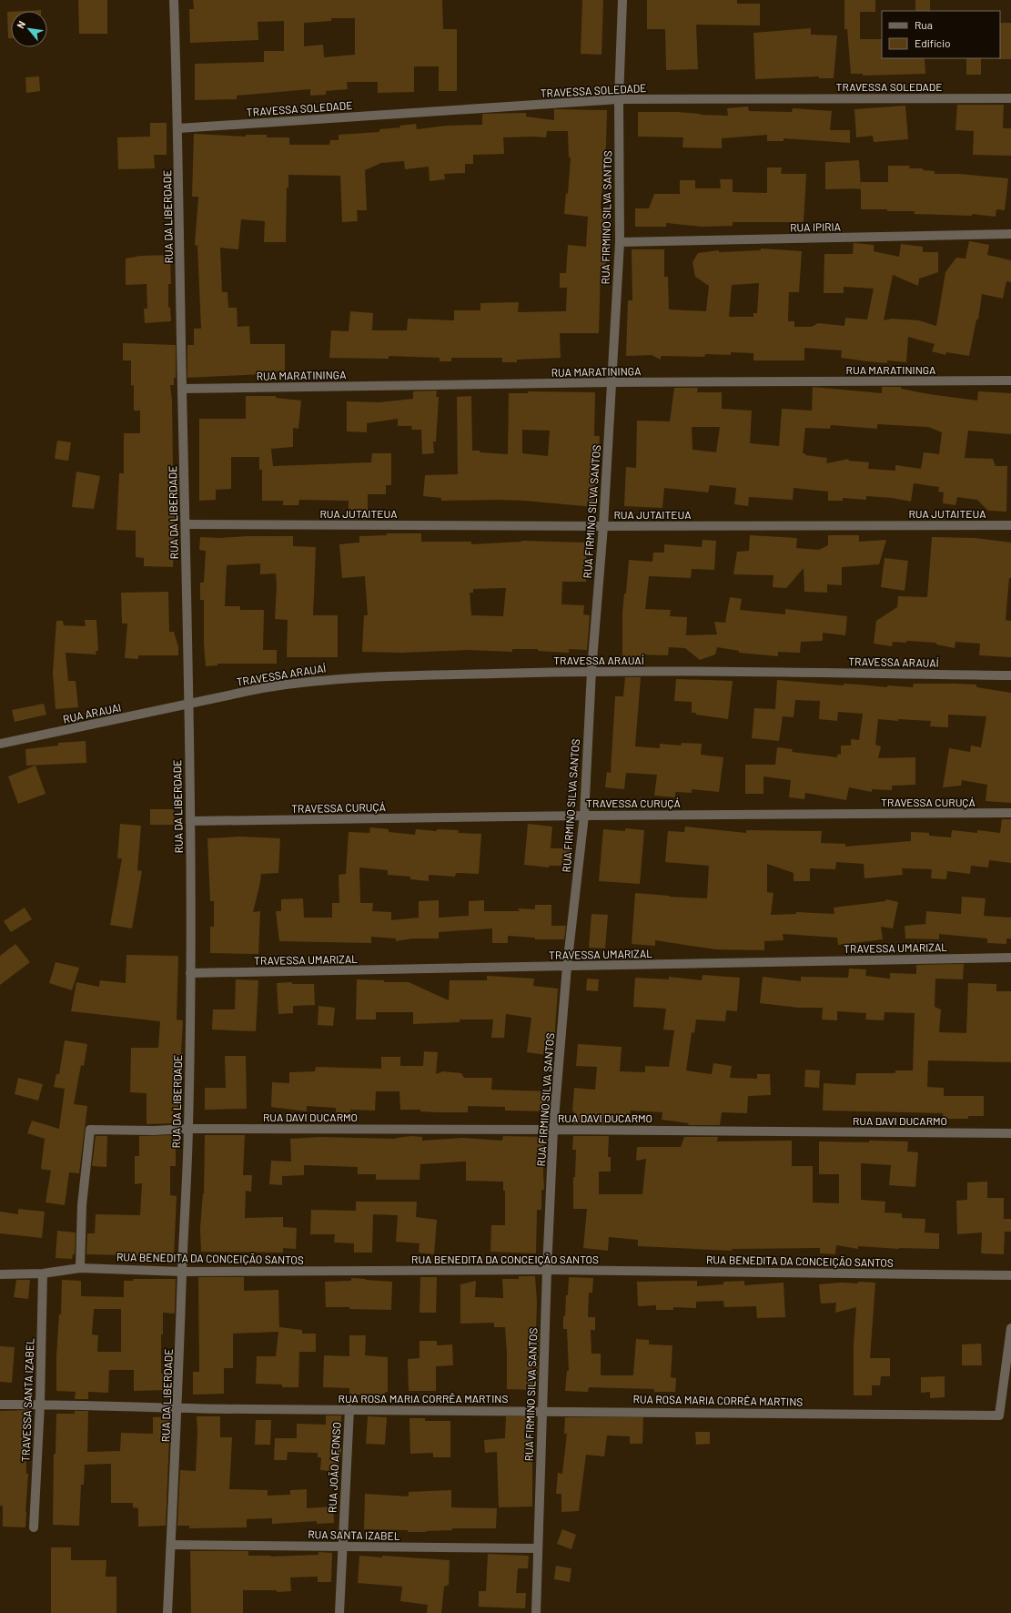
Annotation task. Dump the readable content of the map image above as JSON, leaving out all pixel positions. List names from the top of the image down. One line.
{"streets":{"street":["TRAVESSA SOLEDADE","RUA DA LIBERDADE","RUA FIRMINO SILVA SANTOS","RUA IPIRIA","RUA MARATININGA","RUA JUTAITEUA","TRAVESSA ARAUAÍ","RUA ARAUAI","TRAVESSA CURUÇÁ","TRAVESSA UMARIZAL","RUA DAVI DUCARMO","RUA BENEDITA DA CONCEIÇÃO SANTOS","RUA ROSA MARIA CORRÊA MARTINS","TRAVESSA SANTA IZABEL","RUA JOÃO AFONSO","RUA SANTA IZABEL"]},"crossings":[["TRAVESSA SOLEDADE","RUA DA LIBERDADE"],["TRAVESSA SOLEDADE","RUA FIRMINO SILVA SANTOS"],["RUA DA LIBERDADE","RUA MARATININGA"],["RUA DA LIBERDADE","RUA JUTAITEUA"],["RUA DA LIBERDADE","TRAVESSA ARAUAÍ"],["RUA DA LIBERDADE","RUA ARAUAI"],["RUA DA LIBERDADE","TRAVESSA CURUÇÁ"],["RUA DA LIBERDADE","TRAVESSA UMARIZAL"],["RUA DA LIBERDADE","RUA DAVI DUCARMO"],["RUA DA LIBERDADE","RUA BENEDITA DA CONCEIÇÃO SANTOS"],["RUA DA LIBERDADE","RUA ROSA MARIA CORRÊA MARTINS"],["RUA DA LIBERDADE","RUA SANTA IZABEL"],["RUA FIRMINO SILVA SANTOS","RUA IPIRIA"],["RUA FIRMINO SILVA SANTOS","RUA MARATININGA"],["RUA FIRMINO SILVA SANTOS","RUA JUTAITEUA"],["RUA FIRMINO SILVA SANTOS","TRAVESSA ARAUAÍ"],["RUA FIRMINO SILVA SANTOS","TRAVESSA CURUÇÁ"],["RUA FIRMINO SILVA SANTOS","TRAVESSA UMARIZAL"],["RUA FIRMINO SILVA SANTOS","RUA DAVI DUCARMO"],["RUA FIRMINO SILVA SANTOS","RUA BENEDITA DA CONCEIÇÃO SANTOS"],["RUA FIRMINO SILVA SANTOS","RUA ROSA MARIA CORRÊA MARTINS"],["RUA FIRMINO SILVA SANTOS","RUA SANTA IZABEL"],["TRAVESSA ARAUAÍ","RUA ARAUAI"],["RUA DAVI DUCARMO","RUA BENEDITA DA CONCEIÇÃO SANTOS"],["RUA BENEDITA DA CONCEIÇÃO SANTOS","TRAVESSA SANTA IZABEL"],["RUA ROSA MARIA CORRÊA MARTINS","TRAVESSA SANTA IZABEL"],["RUA ROSA MARIA CORRÊA MARTINS","RUA JOÃO AFONSO"],["RUA JOÃO AFONSO","RUA SANTA IZABEL"]],"legend":["Rua","Edifício"],"north":"top left"}
